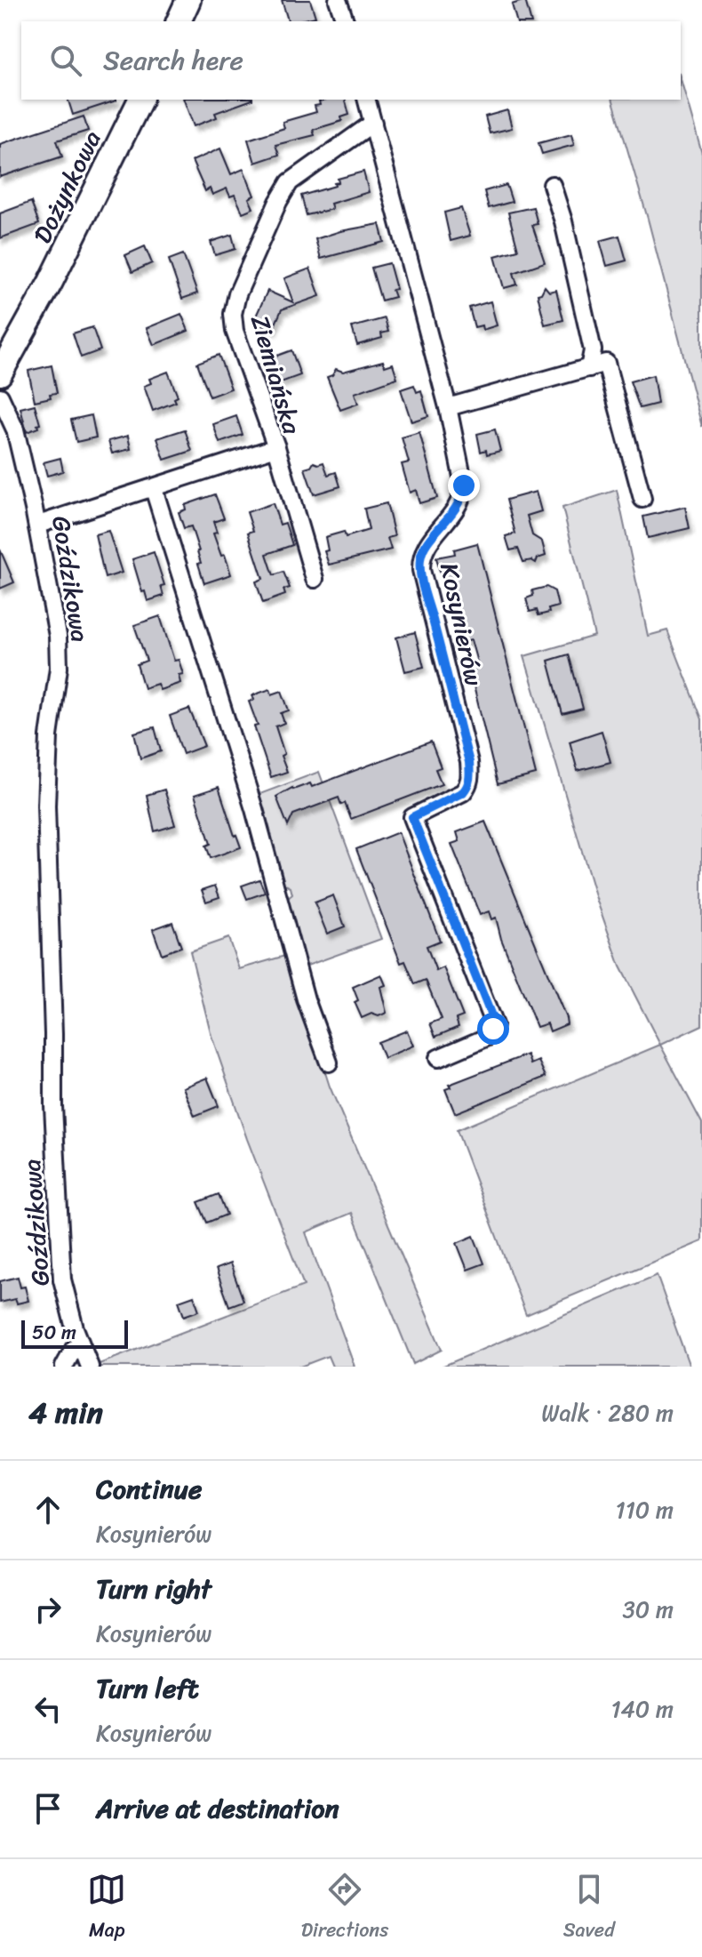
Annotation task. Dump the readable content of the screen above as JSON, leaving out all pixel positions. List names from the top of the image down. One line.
{"streets":{"street":["Dożynkowa","Ziemiańska","Goździkowa","Kosynierów"]},"crossings":[["Ziemiańska","Goździkowa"],["Ziemiańska","Kosynierów"]],"scale_bar":"50 m","page":{"search":"Search here","scale":"50 m","heading":["4 min","Walk · 280 m"],"list":[["Continue","Kosynierów","110 m"],["Turn right","Kosynierów","30 m"],["Turn left","Kosynierów","140 m"],"Arrive at destination"],"nav":["Map","Directions","Saved"]}}
